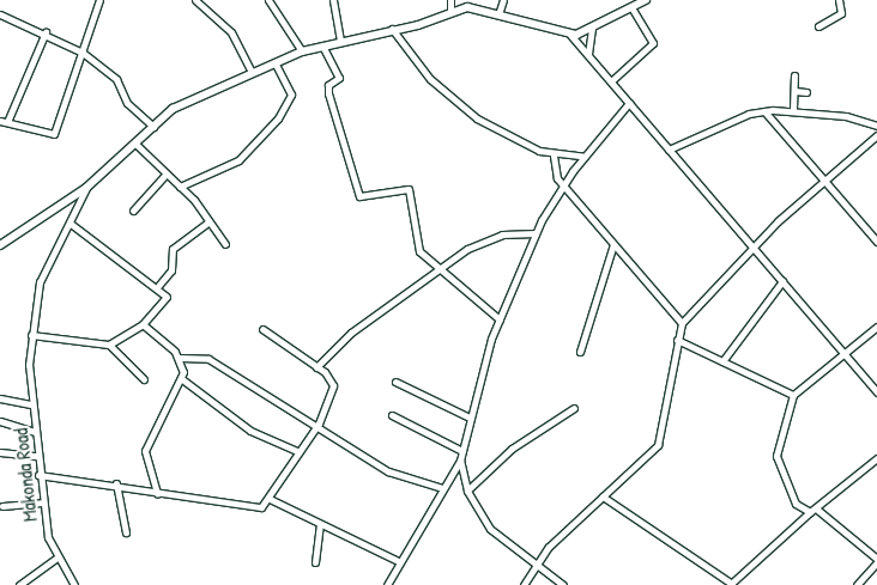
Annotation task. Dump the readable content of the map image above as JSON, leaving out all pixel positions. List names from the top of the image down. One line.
{"streets":{"street":["Makonda Road"]}}
